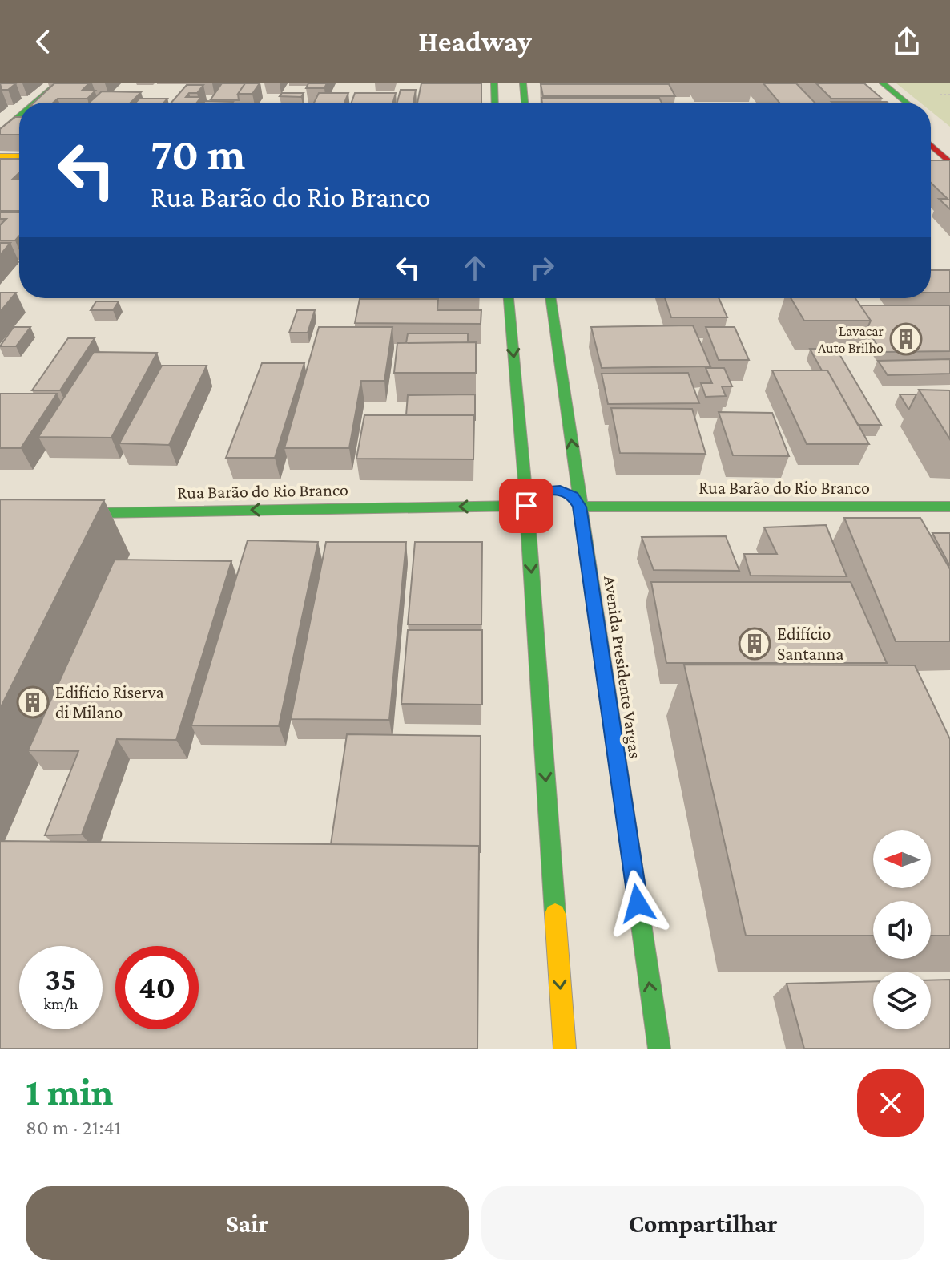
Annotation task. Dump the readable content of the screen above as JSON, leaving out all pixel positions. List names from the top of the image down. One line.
{"streets":{"main road":["Rua Barão do Rio Branco","Avenida Presidente Vargas"]},"crossings":[["Rua Barão do Rio Branco","Avenida Presidente Vargas"]],"one_way":["Rua Barão do Rio Branco"],"places":{"building":["Lavacar Auto Brilho","Edifício Santanna","Edifício Riserva di Milano"]},"north":"left","page":{"header":"Headway","turn":["70 m","Rua Barão do Rio Branco"],"speed":"35 km/h","limit":"40","heading":["1 min","80 m · 21:41"],"buttons":["Sair","Compartilhar"]}}
